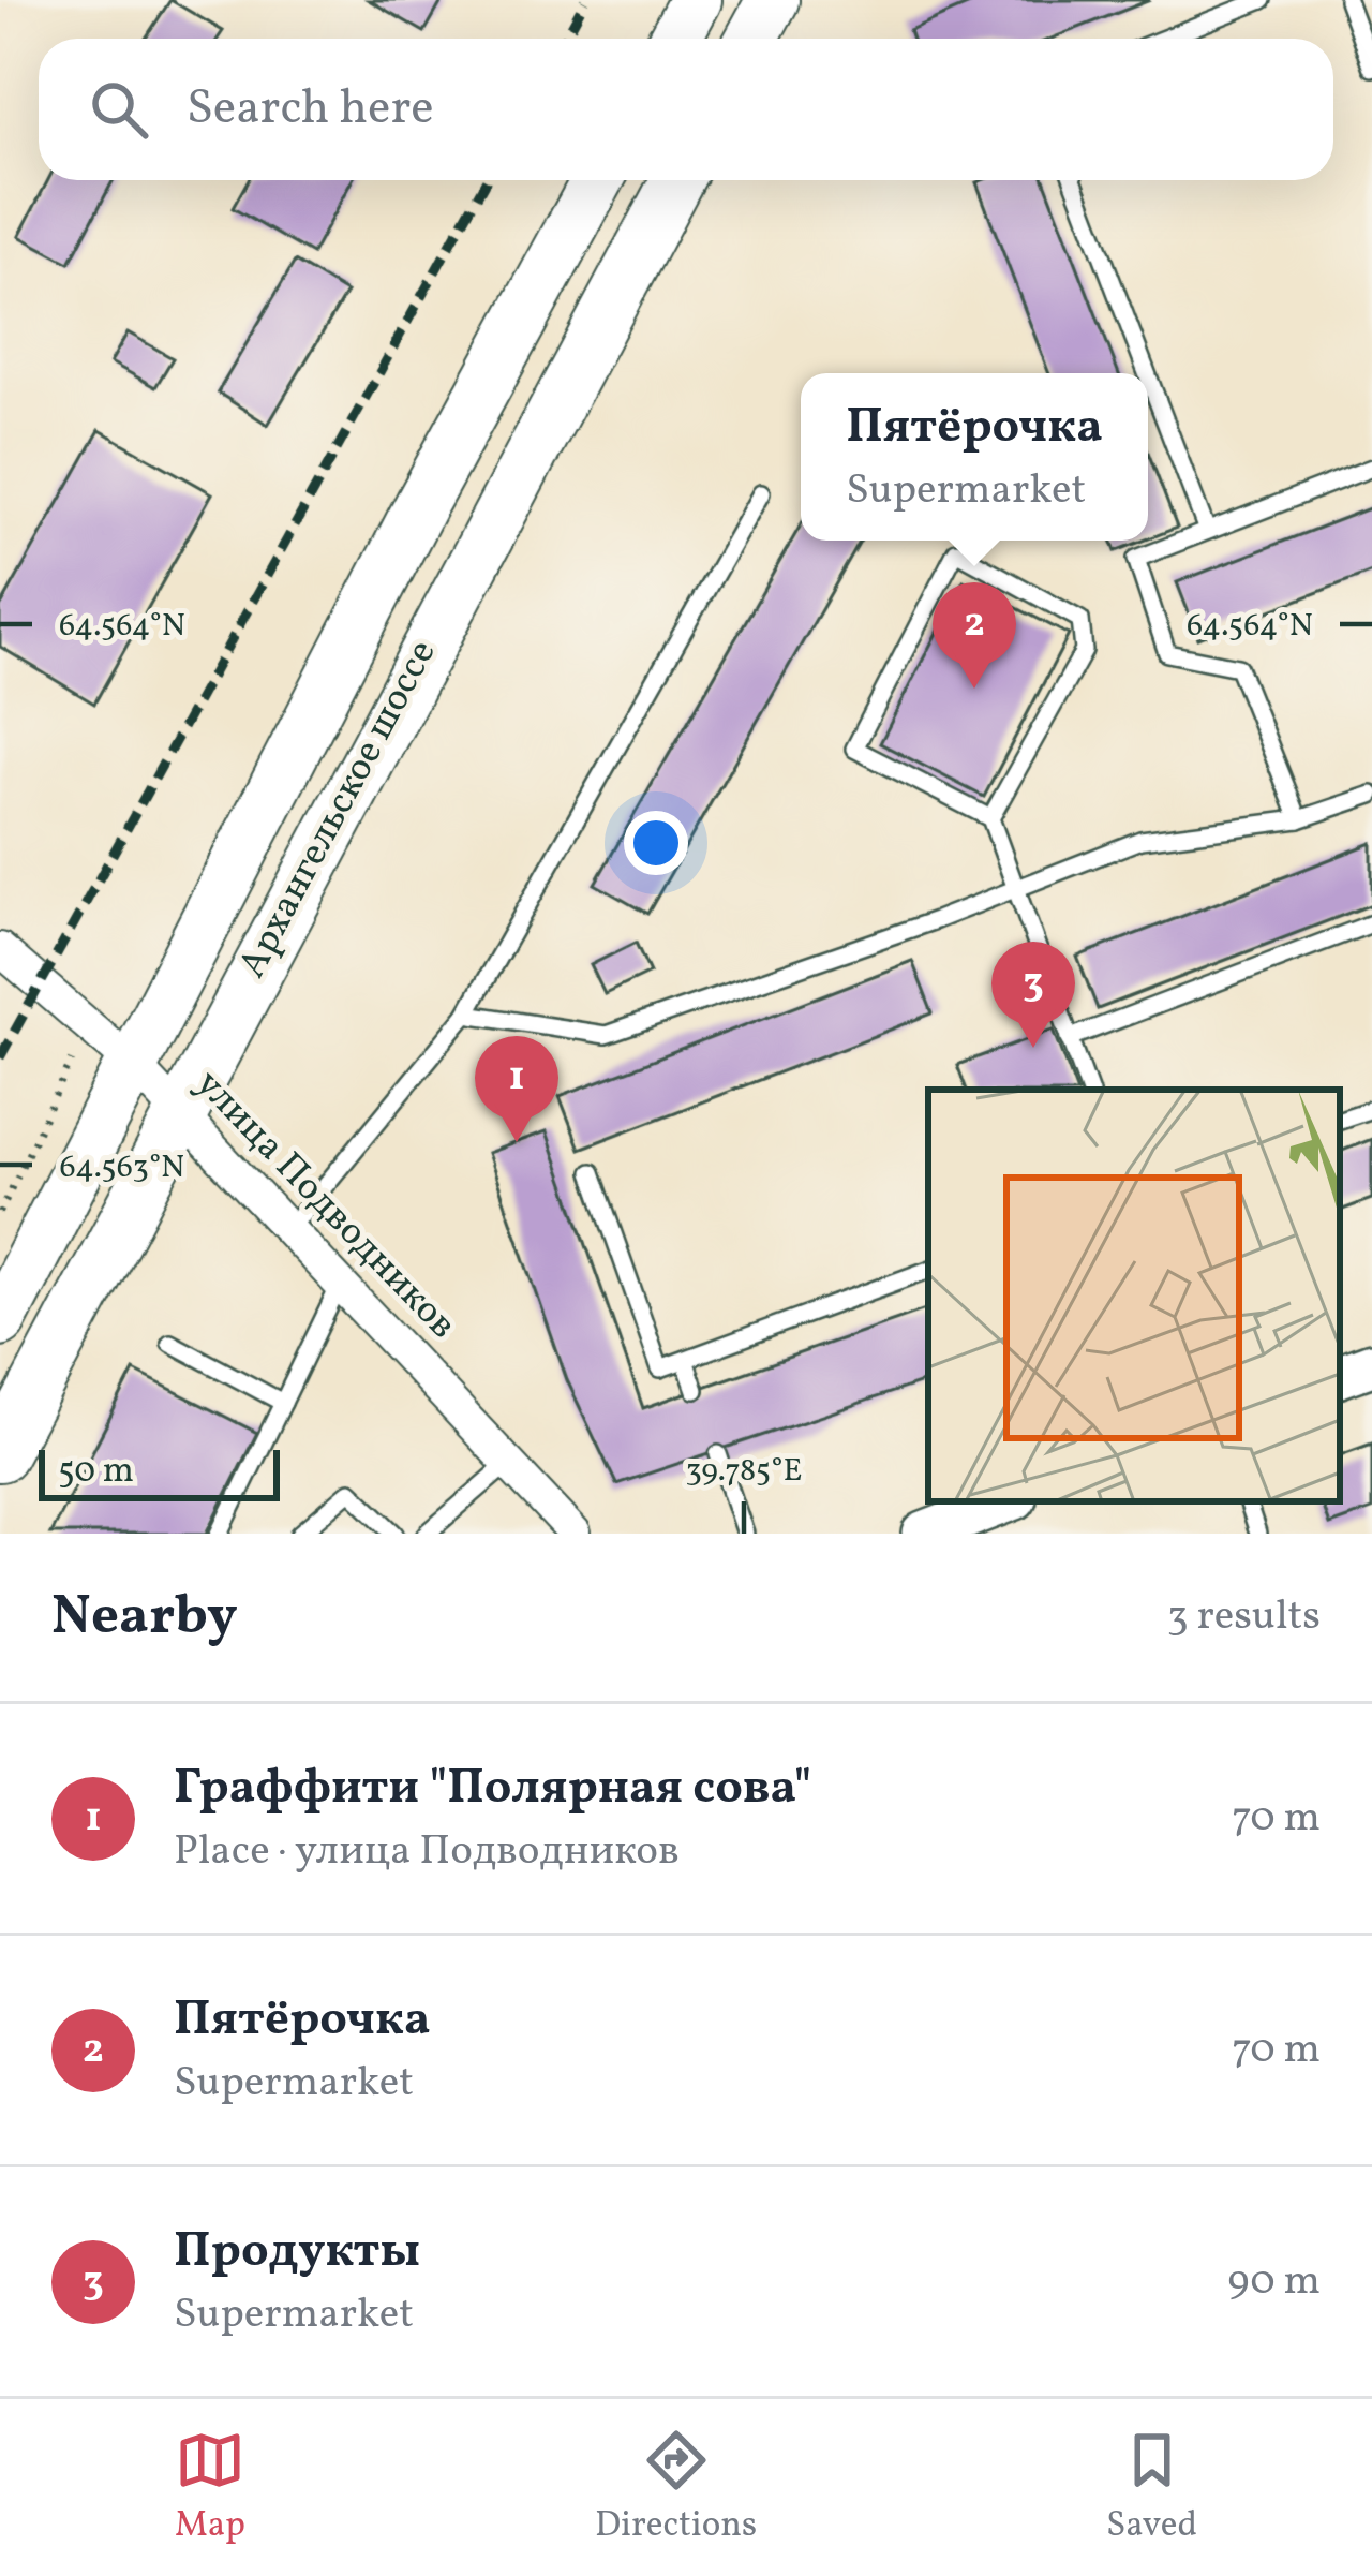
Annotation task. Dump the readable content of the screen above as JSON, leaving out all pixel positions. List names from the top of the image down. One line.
{"streets":{"main road":["Архангельское шоссе"],"street":["улица Подводников"]},"crossings":[["Архангельское шоссе","улица Подводников"]],"scale_bar":"50 m","page":{"search":"Search here","popup":["Пятёрочка","Supermarket"],"pins":["2","3","1"],"scale":"50 m","heading":["Nearby","3 results"],"list":[{"mark":"1","name":"Граффити \"Полярная сова\"","note":"Place · улица Подводников","value":"70 m"},{"mark":"2","name":"Пятёрочка","note":"Supermarket","value":"70 m"},{"mark":"3","name":"Продукты","note":"Supermarket","value":"90 m"}],"nav":["Map","Directions","Saved"]},"coordinates":["64.564°N","64.563°N","39.785°E"]}
